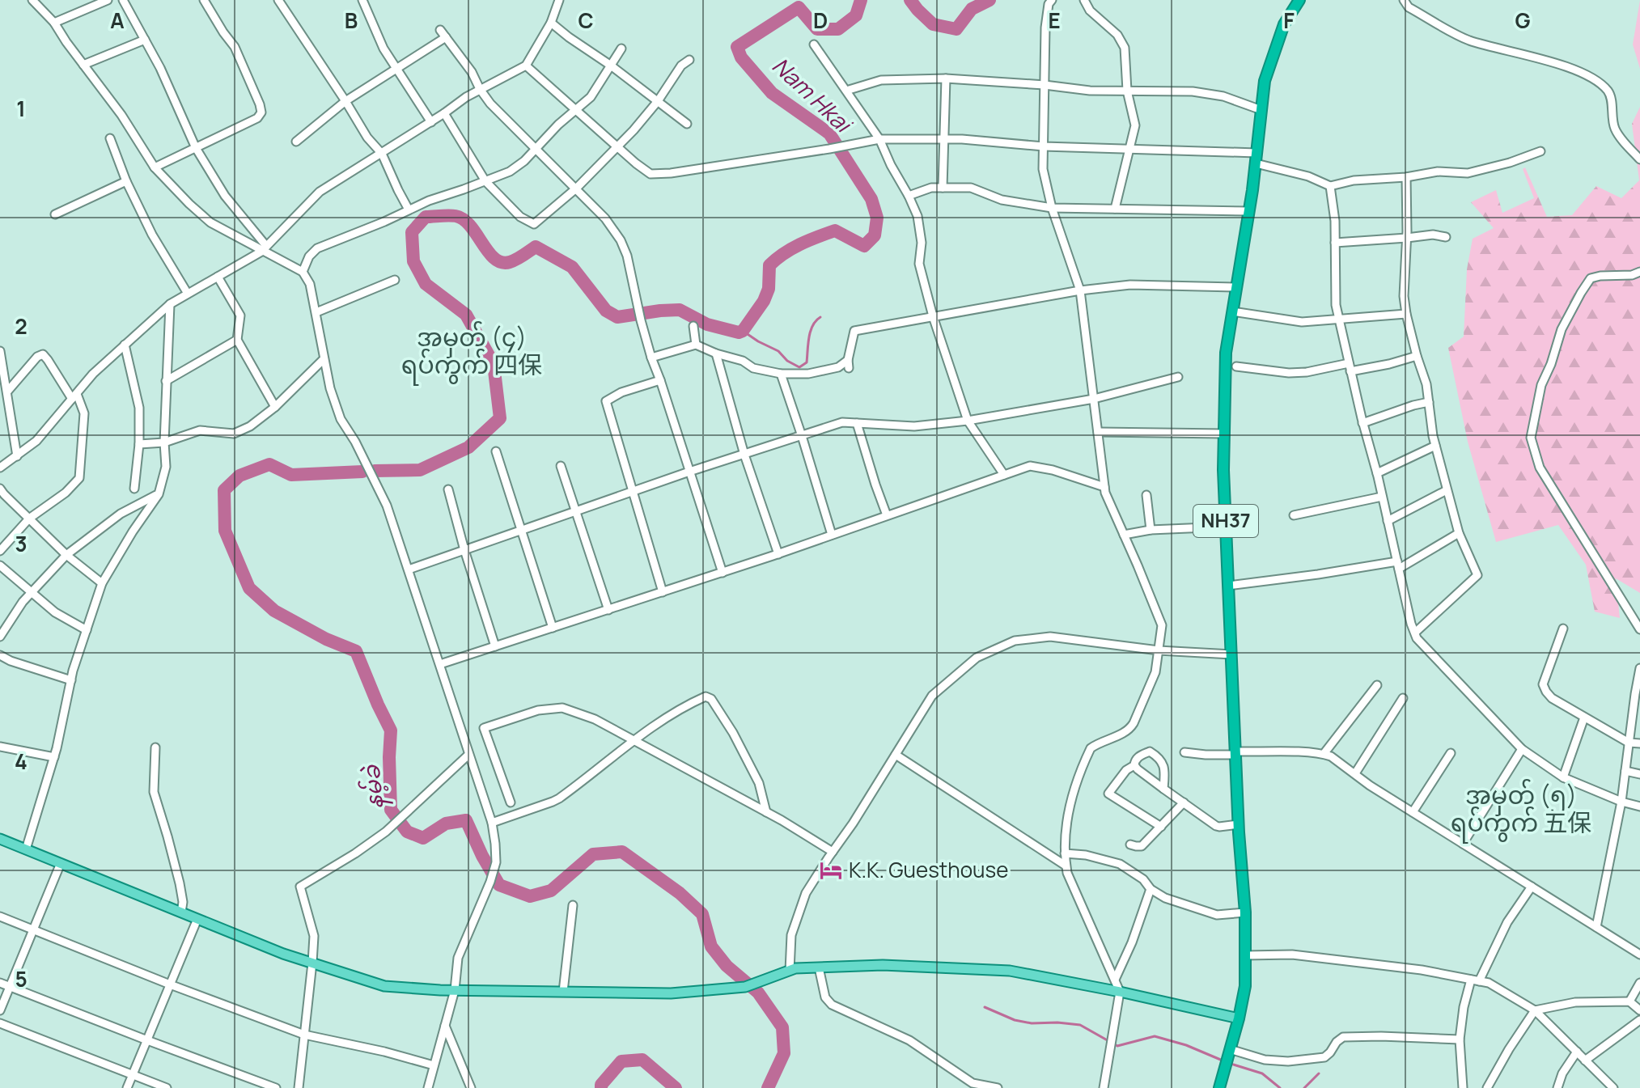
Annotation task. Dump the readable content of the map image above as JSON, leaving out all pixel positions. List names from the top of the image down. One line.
{"streets":{"highway":["NH37"]},"districts":["အမှတ် (၄) ရပ်ကွက် 四保","အမှတ် (၅) ရပ်ကွက် 五保"],"water":["Nam Hkai","နမ့်ခဲ"],"places":{"hotel":["K.K. Guesthouse"]},"grid":{"columns":["A","B","C","D","E","F","G"],"rows":["1","2","3","4","5"]}}
